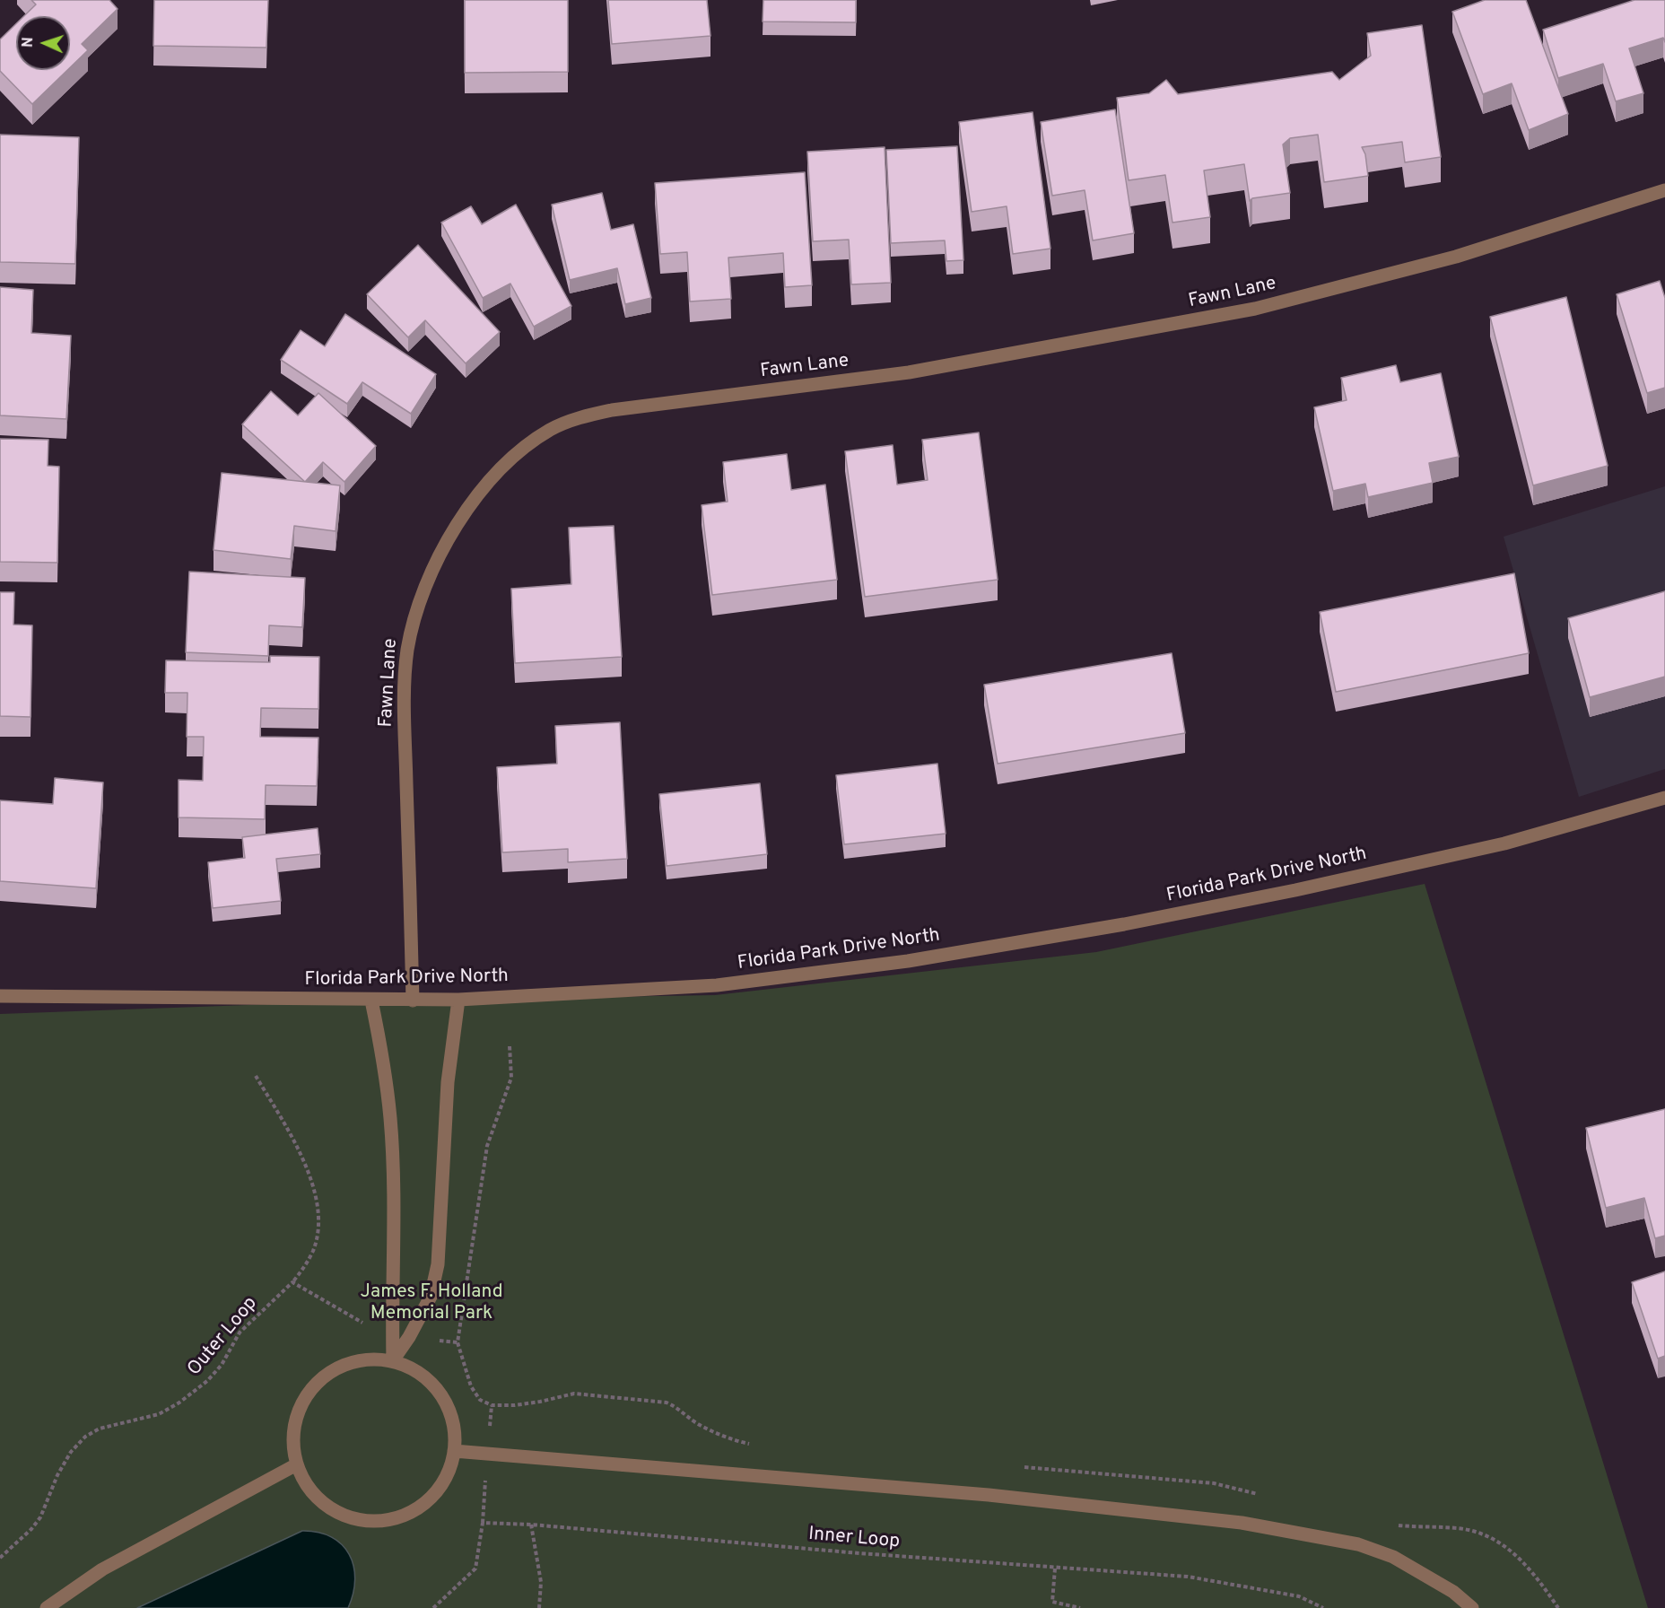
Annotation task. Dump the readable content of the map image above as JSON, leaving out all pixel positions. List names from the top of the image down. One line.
{"streets":{"street":["Fawn Lane","Florida Park Drive North"],"path":["Outer Loop","Inner Loop"]},"crossings":[["Fawn Lane","Florida Park Drive North"]],"parks":["James F. Holland Memorial Park"],"north":"left"}
